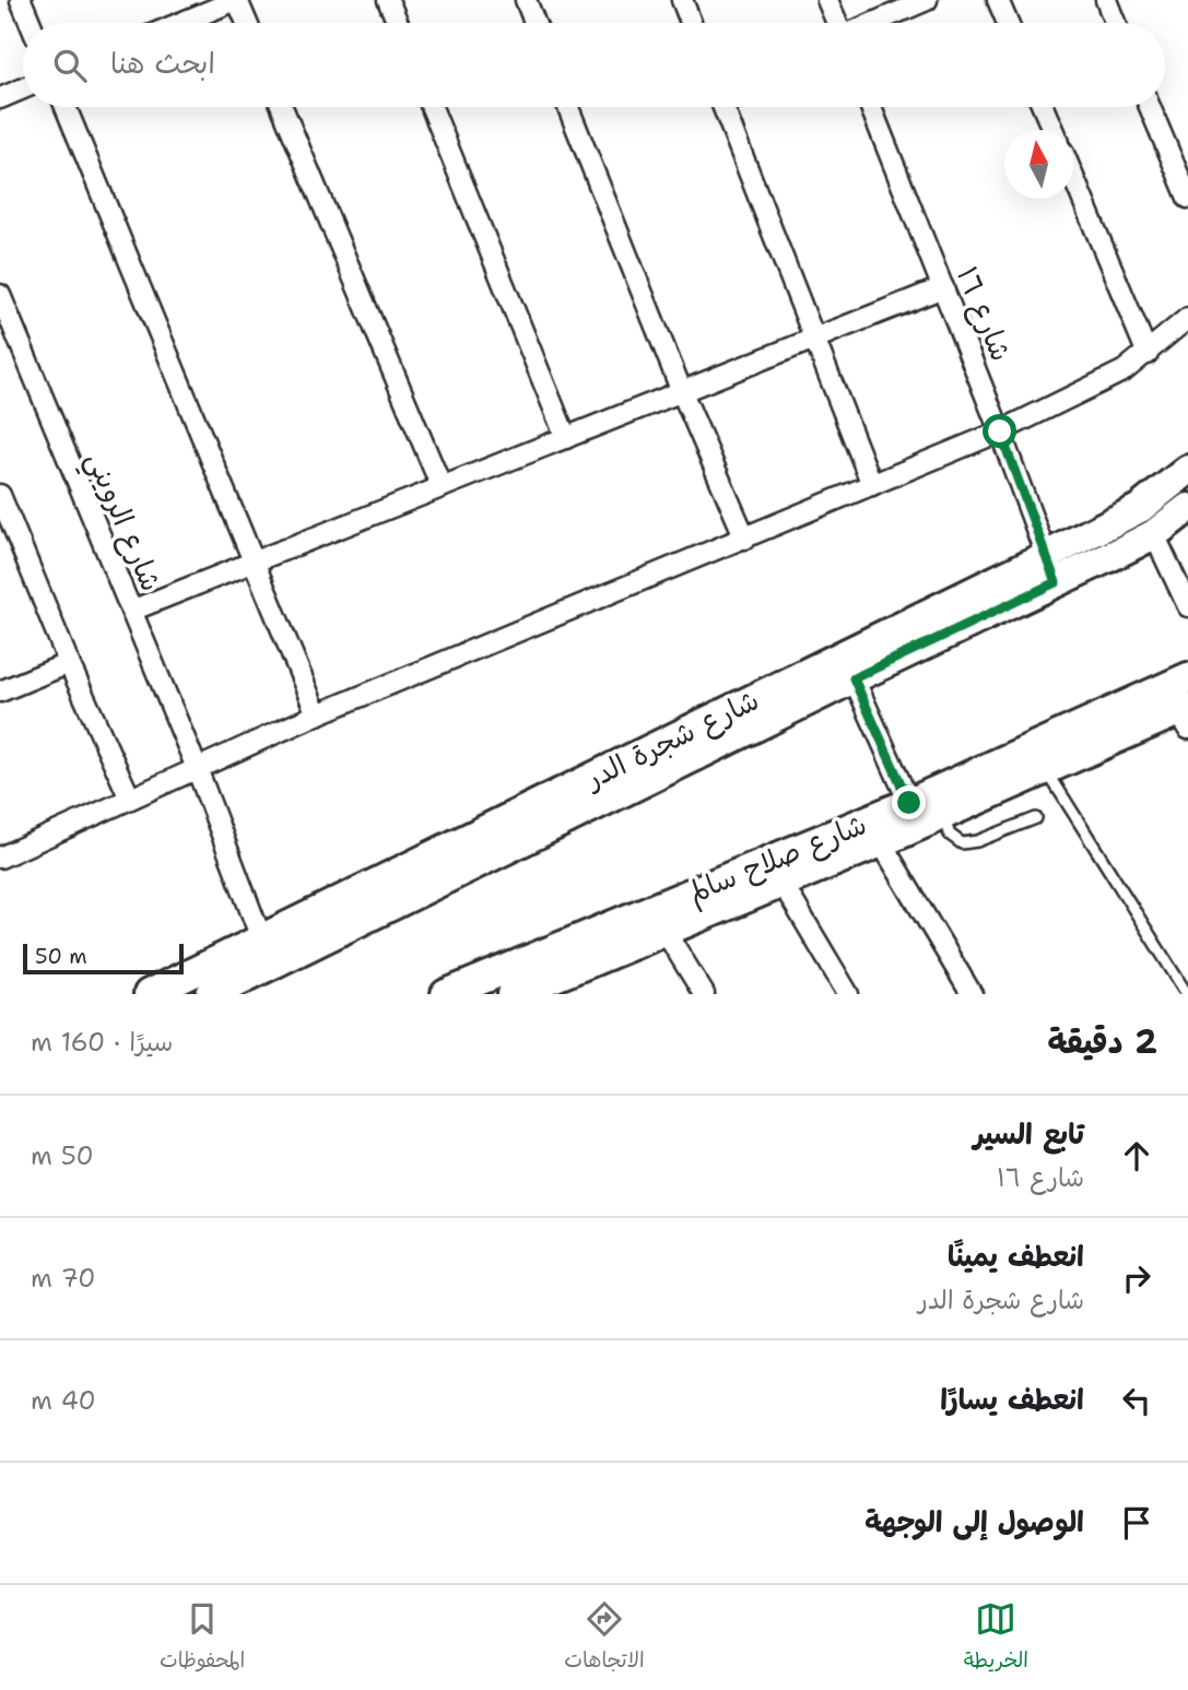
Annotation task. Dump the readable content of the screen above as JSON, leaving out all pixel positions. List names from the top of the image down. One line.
{"streets":{"street":["شارع ١٦","شارع الرويني","شارع شجرة الدر","شارع صلاح سالم"]},"crossings":[["شارع ١٦","شارع شجرة الدر"],["شارع الرويني","شارع شجرة الدر"]],"scale_bar":"50 m","north":"top","page":{"search":"ابحث هنا","scale":"50 m","heading":["2 دقيقة","سيرًا · 160 m"],"list":[["تابع السير","شارع ١٦","50 m"],["انعطف يمينًا","شارع شجرة الدر","70 m"],["انعطف يسارًا","40 m"],"الوصول إلى الوجهة"],"nav":["الخريطة","الاتجاهات","المحفوظات"]}}
